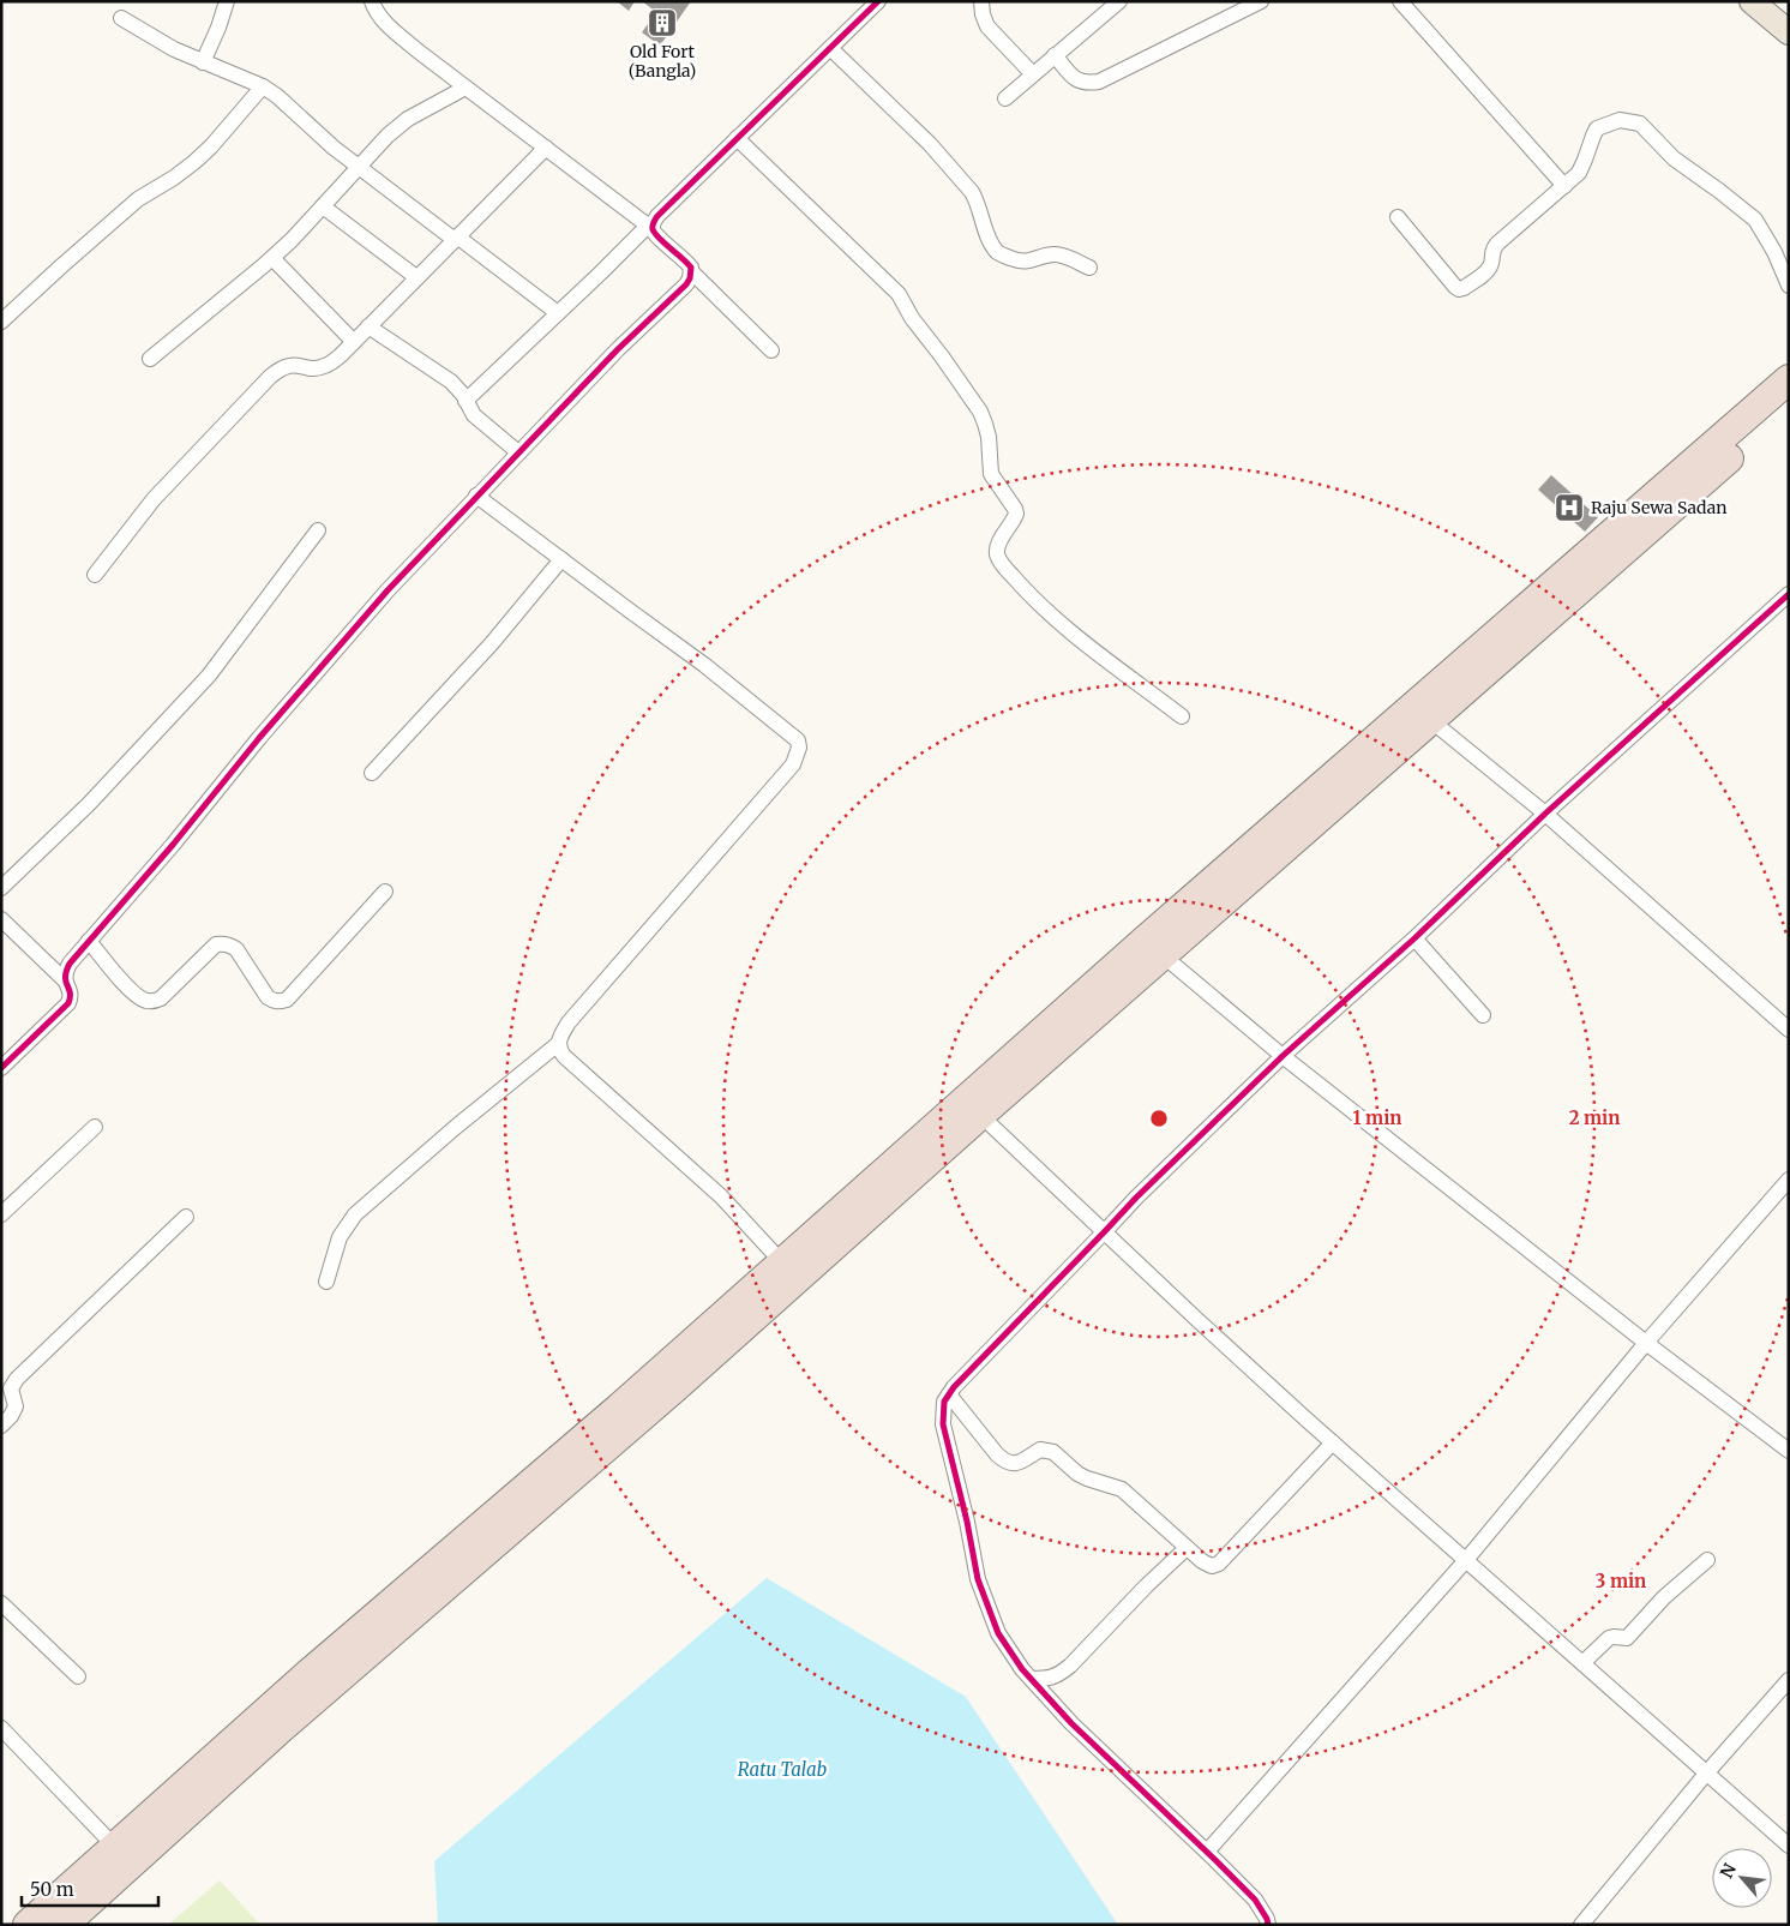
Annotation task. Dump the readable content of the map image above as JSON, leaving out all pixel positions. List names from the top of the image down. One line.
{"water":["Ratu Talab"],"places":{"building":["Old Fort (Bangla)"],"hospital":["Raju Sewa Sadan"]},"scale_bar":"50 m","north":"top left","rings":["1 min","2 min","3 min"]}
